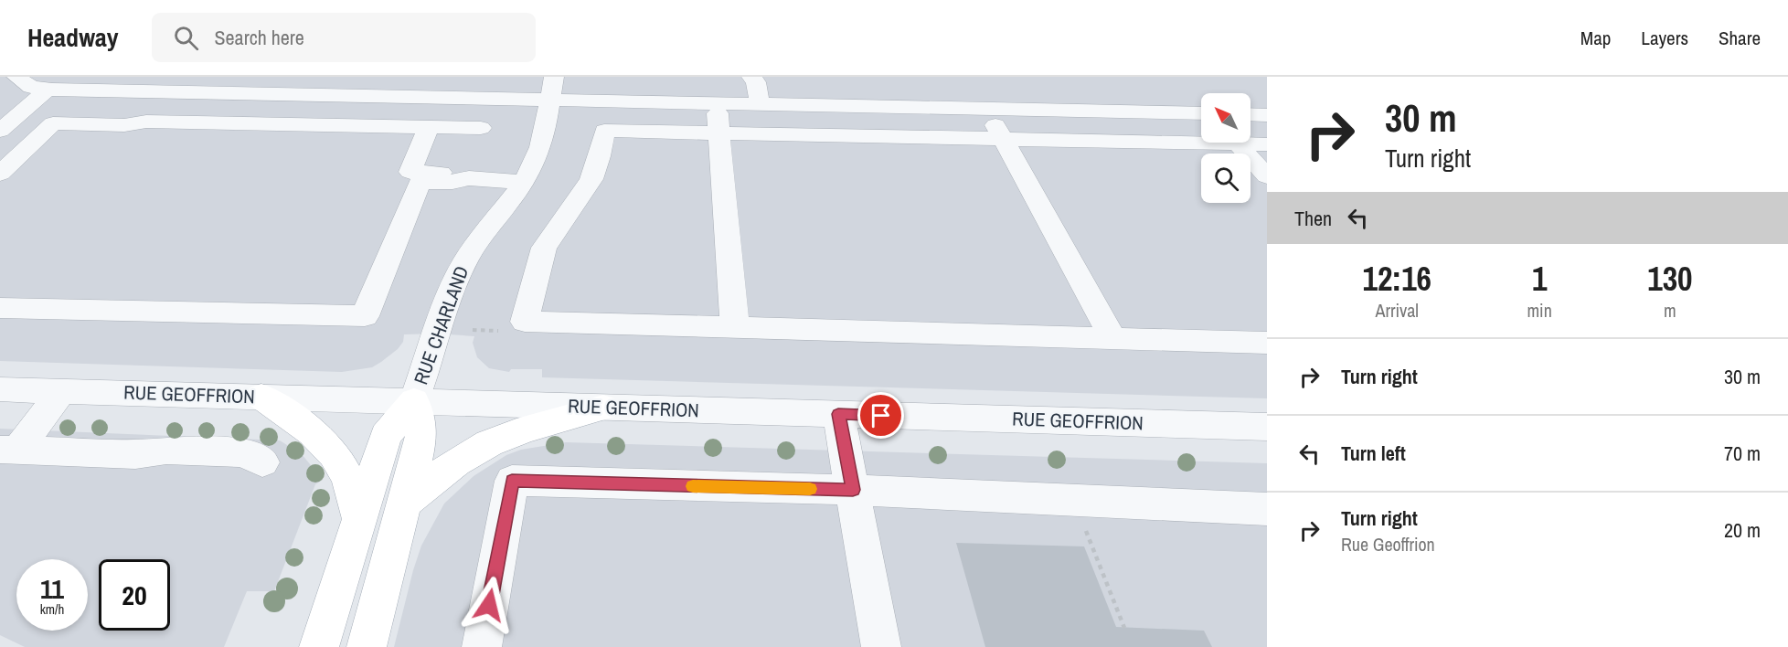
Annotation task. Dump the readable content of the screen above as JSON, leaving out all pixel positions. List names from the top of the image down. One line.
{"streets":{"street":["RUE CHARLAND","RUE GEOFFRION"]},"crossings":[["RUE CHARLAND","RUE GEOFFRION"]],"north":"top left","page":{"header":"Headway","search":"Search here","nav":["Map","Layers","Share"],"turn":["30 m","Turn right"],"then":"Then","eta":["12:16","Arrival","1","min","130","m"],"list":[{"name":"Turn right","value":"30 m"},{"name":"Turn left","value":"70 m"},{"name":"Turn right","note":"Rue Geoffrion","value":"20 m"}],"speed":"11 km/h","limit":"20"}}
